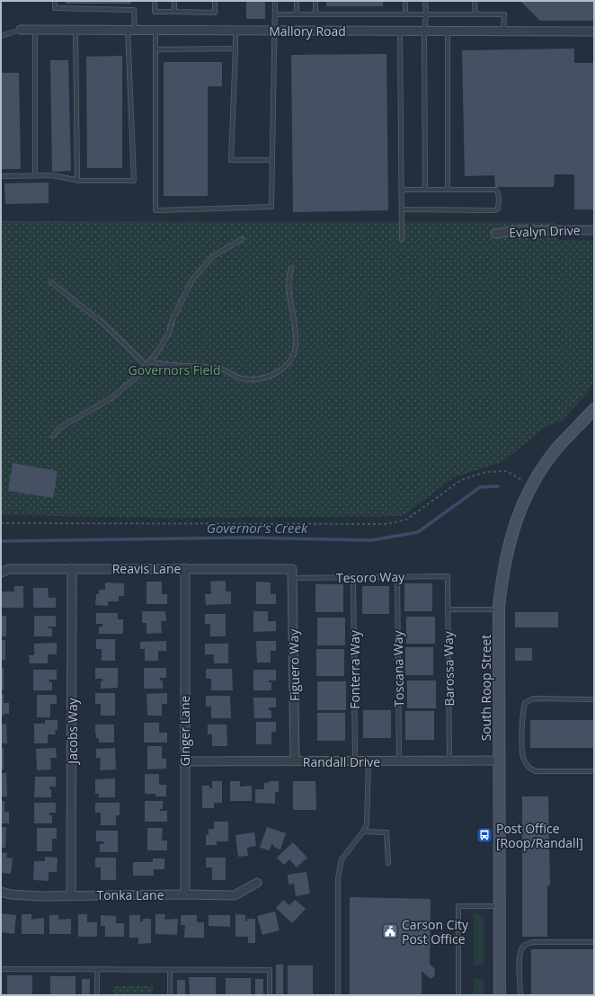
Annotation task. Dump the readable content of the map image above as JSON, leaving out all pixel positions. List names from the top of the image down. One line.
{"streets":{"street":["Mallory Road","Evalyn Drive","Reavis Lane","Figuero Way","South Roop Street","Jacobs Way","Ginger Lane","Randall Drive","Tonka Lane"],"lane":["Tesoro Way","Toscana Way","Barossa Way","Fonterra Way"]},"crossings":[["Reavis Lane","Figuero Way"],["Reavis Lane","Jacobs Way"],["Reavis Lane","Ginger Lane"],["Tesoro Way","Figuero Way"],["Tesoro Way","Toscana Way"],["Tesoro Way","Barossa Way"],["Tesoro Way","Fonterra Way"],["Figuero Way","Randall Drive"],["Toscana Way","Randall Drive"],["Barossa Way","Randall Drive"],["Fonterra Way","Randall Drive"],["South Roop Street","Randall Drive"],["Jacobs Way","Tonka Lane"],["Ginger Lane","Randall Drive"],["Ginger Lane","Tonka Lane"]],"water":["Governor's Creek"],"parks":["Governors Field"],"places":{"bus stop":["Post Office [Roop/Randall]"],"public building":["Carson City Post Office"]}}
